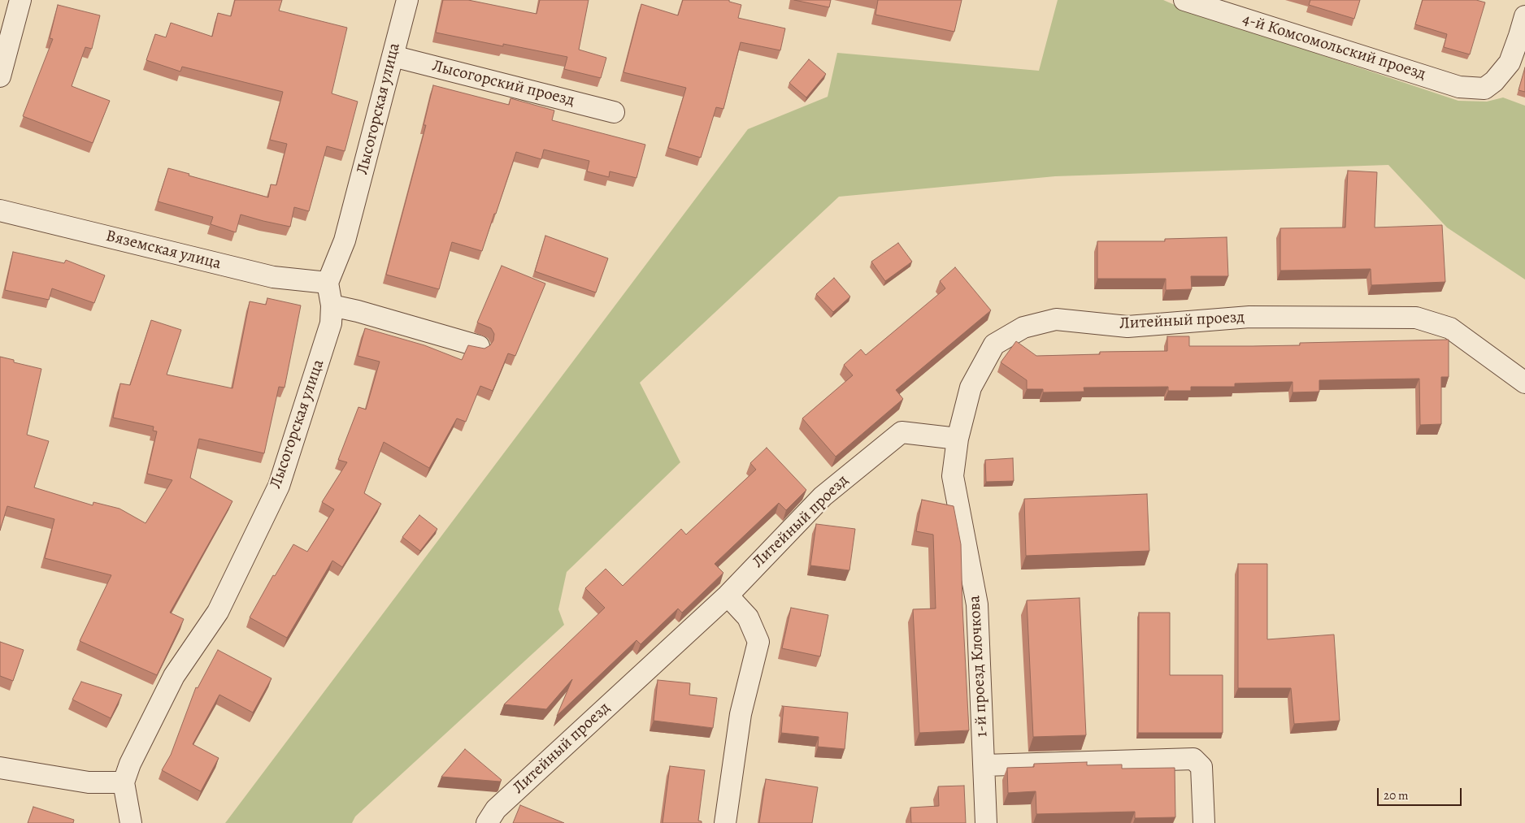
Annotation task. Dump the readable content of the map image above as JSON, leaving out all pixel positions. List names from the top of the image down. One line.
{"streets":{"street":["4-й Комсомольский проезд","Лысогорский проезд","Лысогорская улица","Вяземская улица","Литейный проезд","1-й проезд Клочкова"]},"crossings":[["Лысогорский проезд","Лысогорская улица"],["Лысогорская улица","Вяземская улица"],["Литейный проезд","1-й проезд Клочкова"]],"scale_bar":"20 m"}
